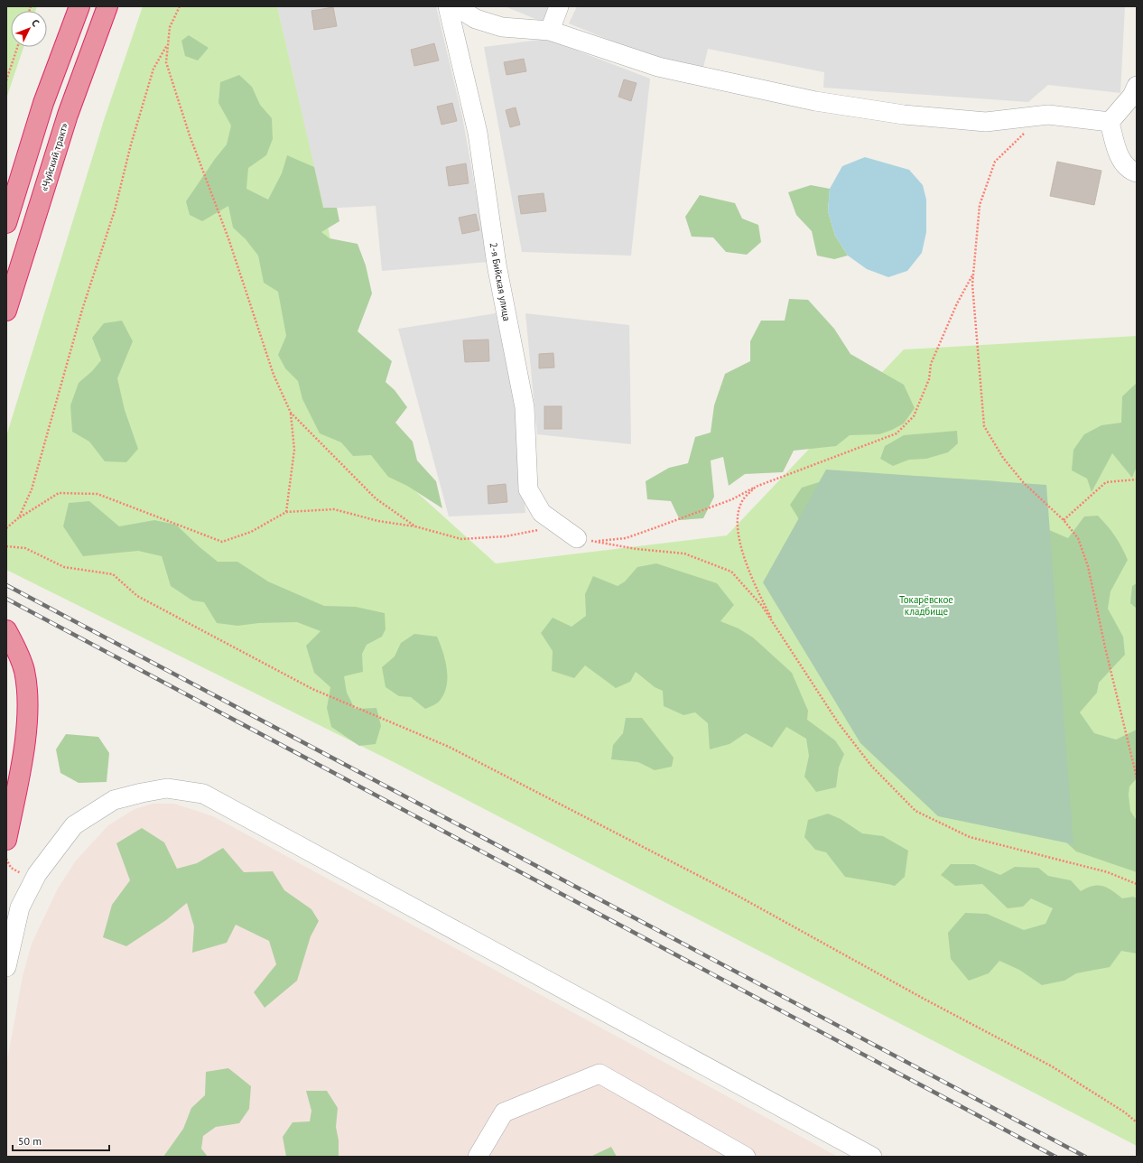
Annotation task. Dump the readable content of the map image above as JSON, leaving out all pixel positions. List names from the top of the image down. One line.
{"streets":{"highway":["«Чуйский тракт»"],"street":["2-я Бийская улица"]},"parks":["Токарёвское кладбище"],"scale_bar":"50 m","north":"top right"}
